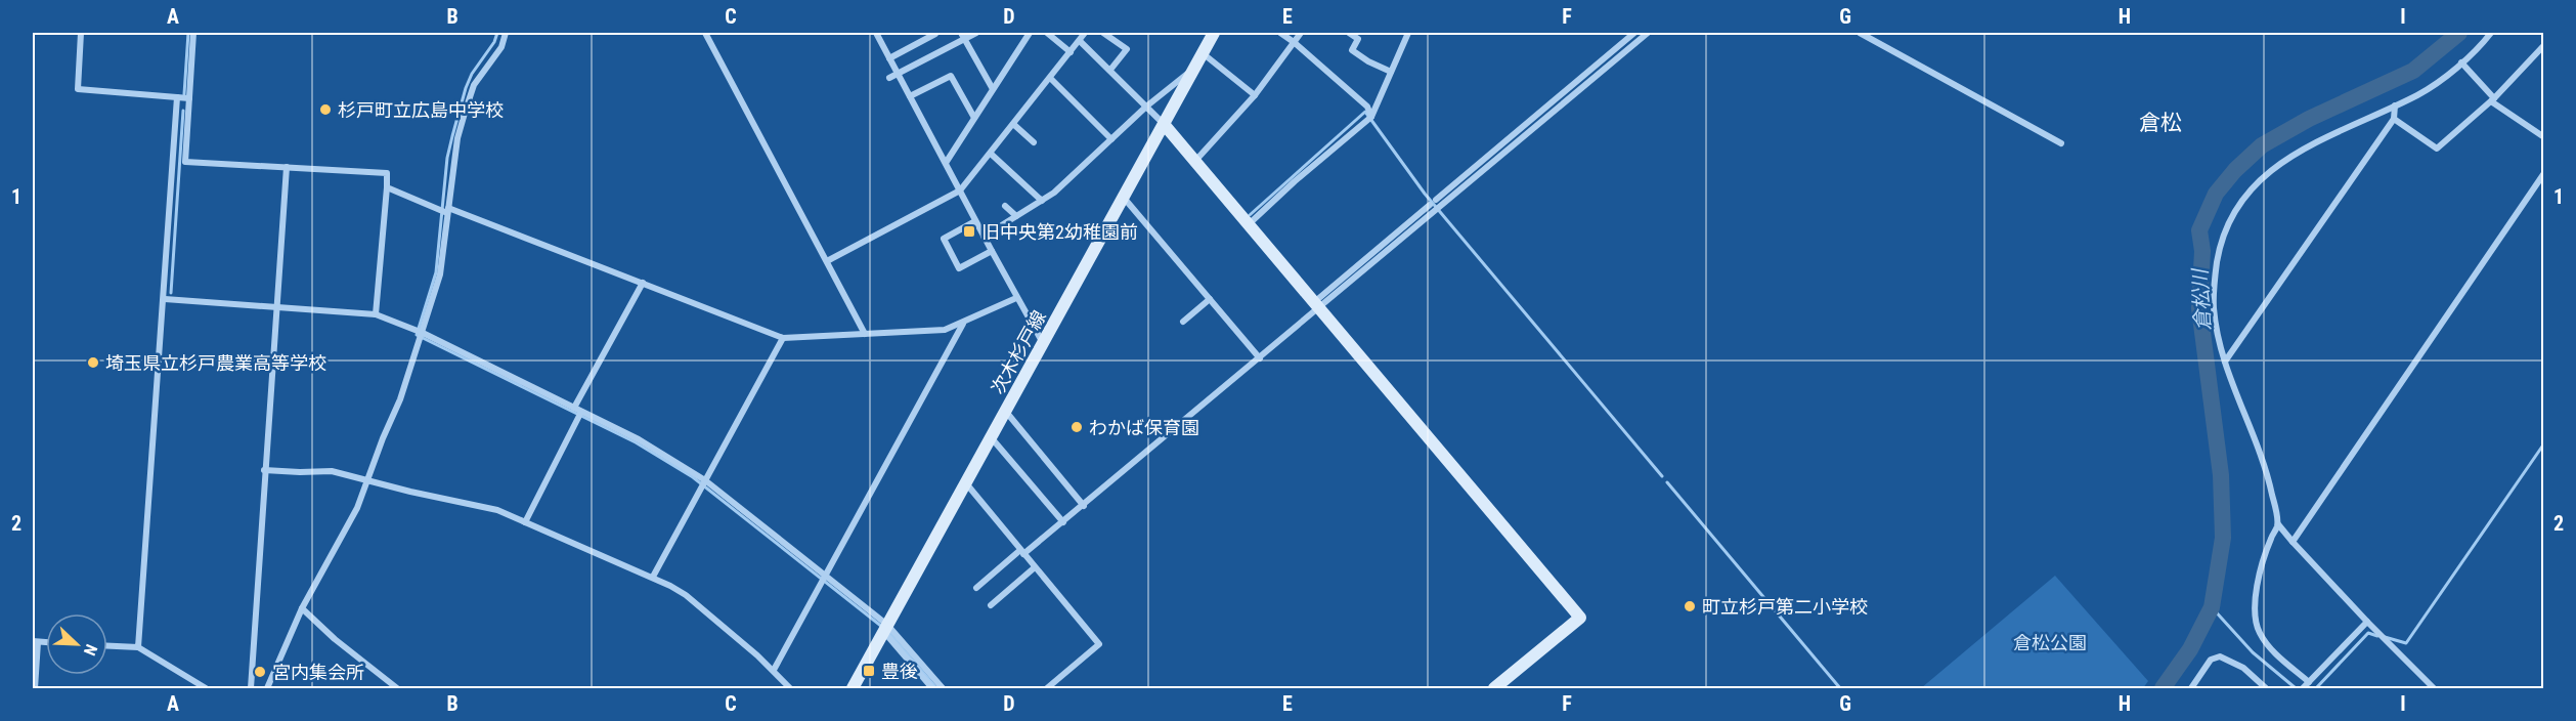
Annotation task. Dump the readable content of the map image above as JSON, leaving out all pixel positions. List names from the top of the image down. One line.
{"streets":{"street":["次木杉戸線"]},"districts":["倉松"],"water":["倉松川"],"parks":["倉松公園"],"places":{"other":["杉戸町立広島中学校","埼玉県立杉戸農業高等学校","わかば保育園","町立杉戸第二小学校","宮内集会所"],"transit":["旧中央第2幼稚園前","豊後"]},"north":"bottom right","grid":{"columns":["A","B","C","D","E","F","G","H","I"],"rows":["1","2"]}}
